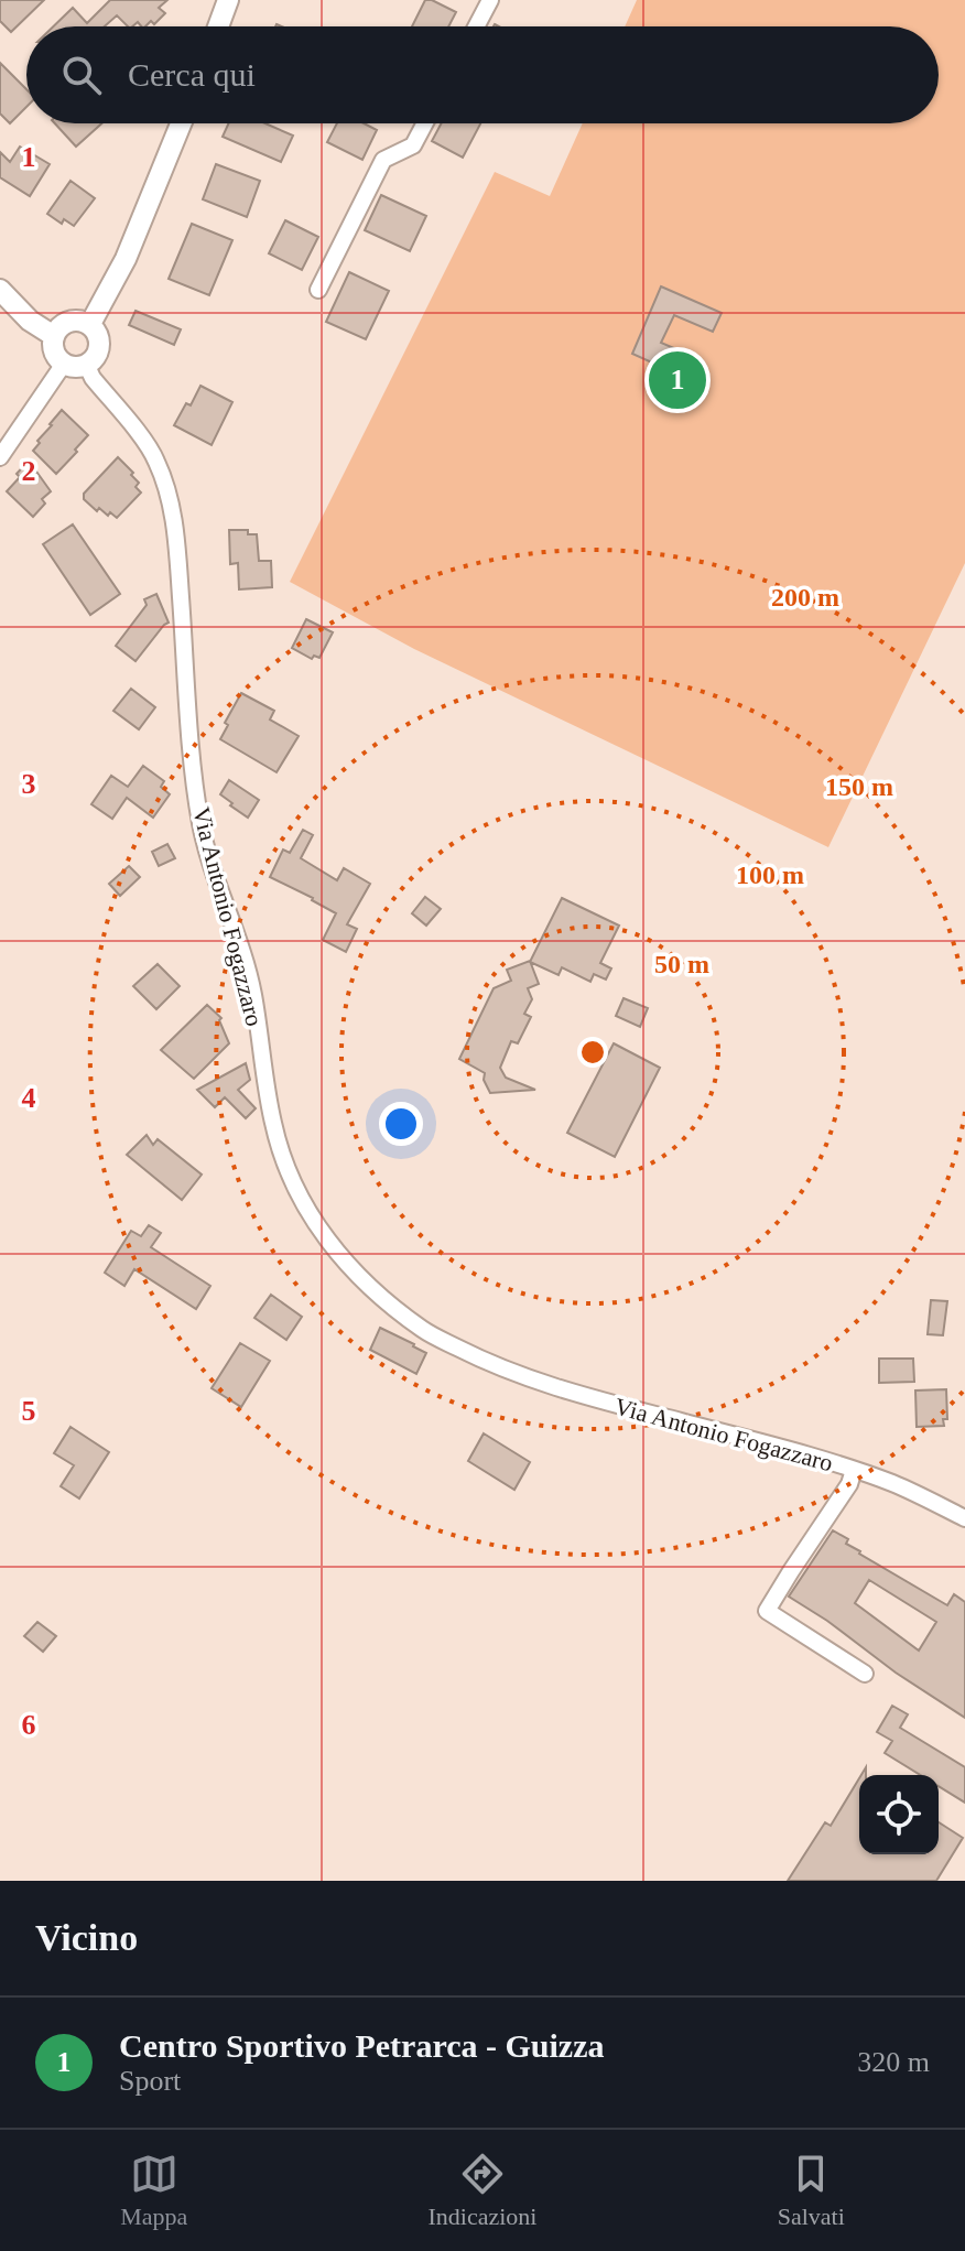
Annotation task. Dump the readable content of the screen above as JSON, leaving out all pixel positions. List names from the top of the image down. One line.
{"streets":{"street":["Via Antonio Fogazzaro"]},"page":{"search":"Cerca qui","pins":"1","heading":"Vicino","list":[{"mark":"1","name":"Centro Sportivo Petrarca - Guizza","note":"Sport","value":"320 m"}],"nav":["Mappa","Indicazioni","Salvati"]},"grid":{"rows":["1","2","3","4","5","6"]},"rings":["200 m","150 m","100 m","50 m"]}
